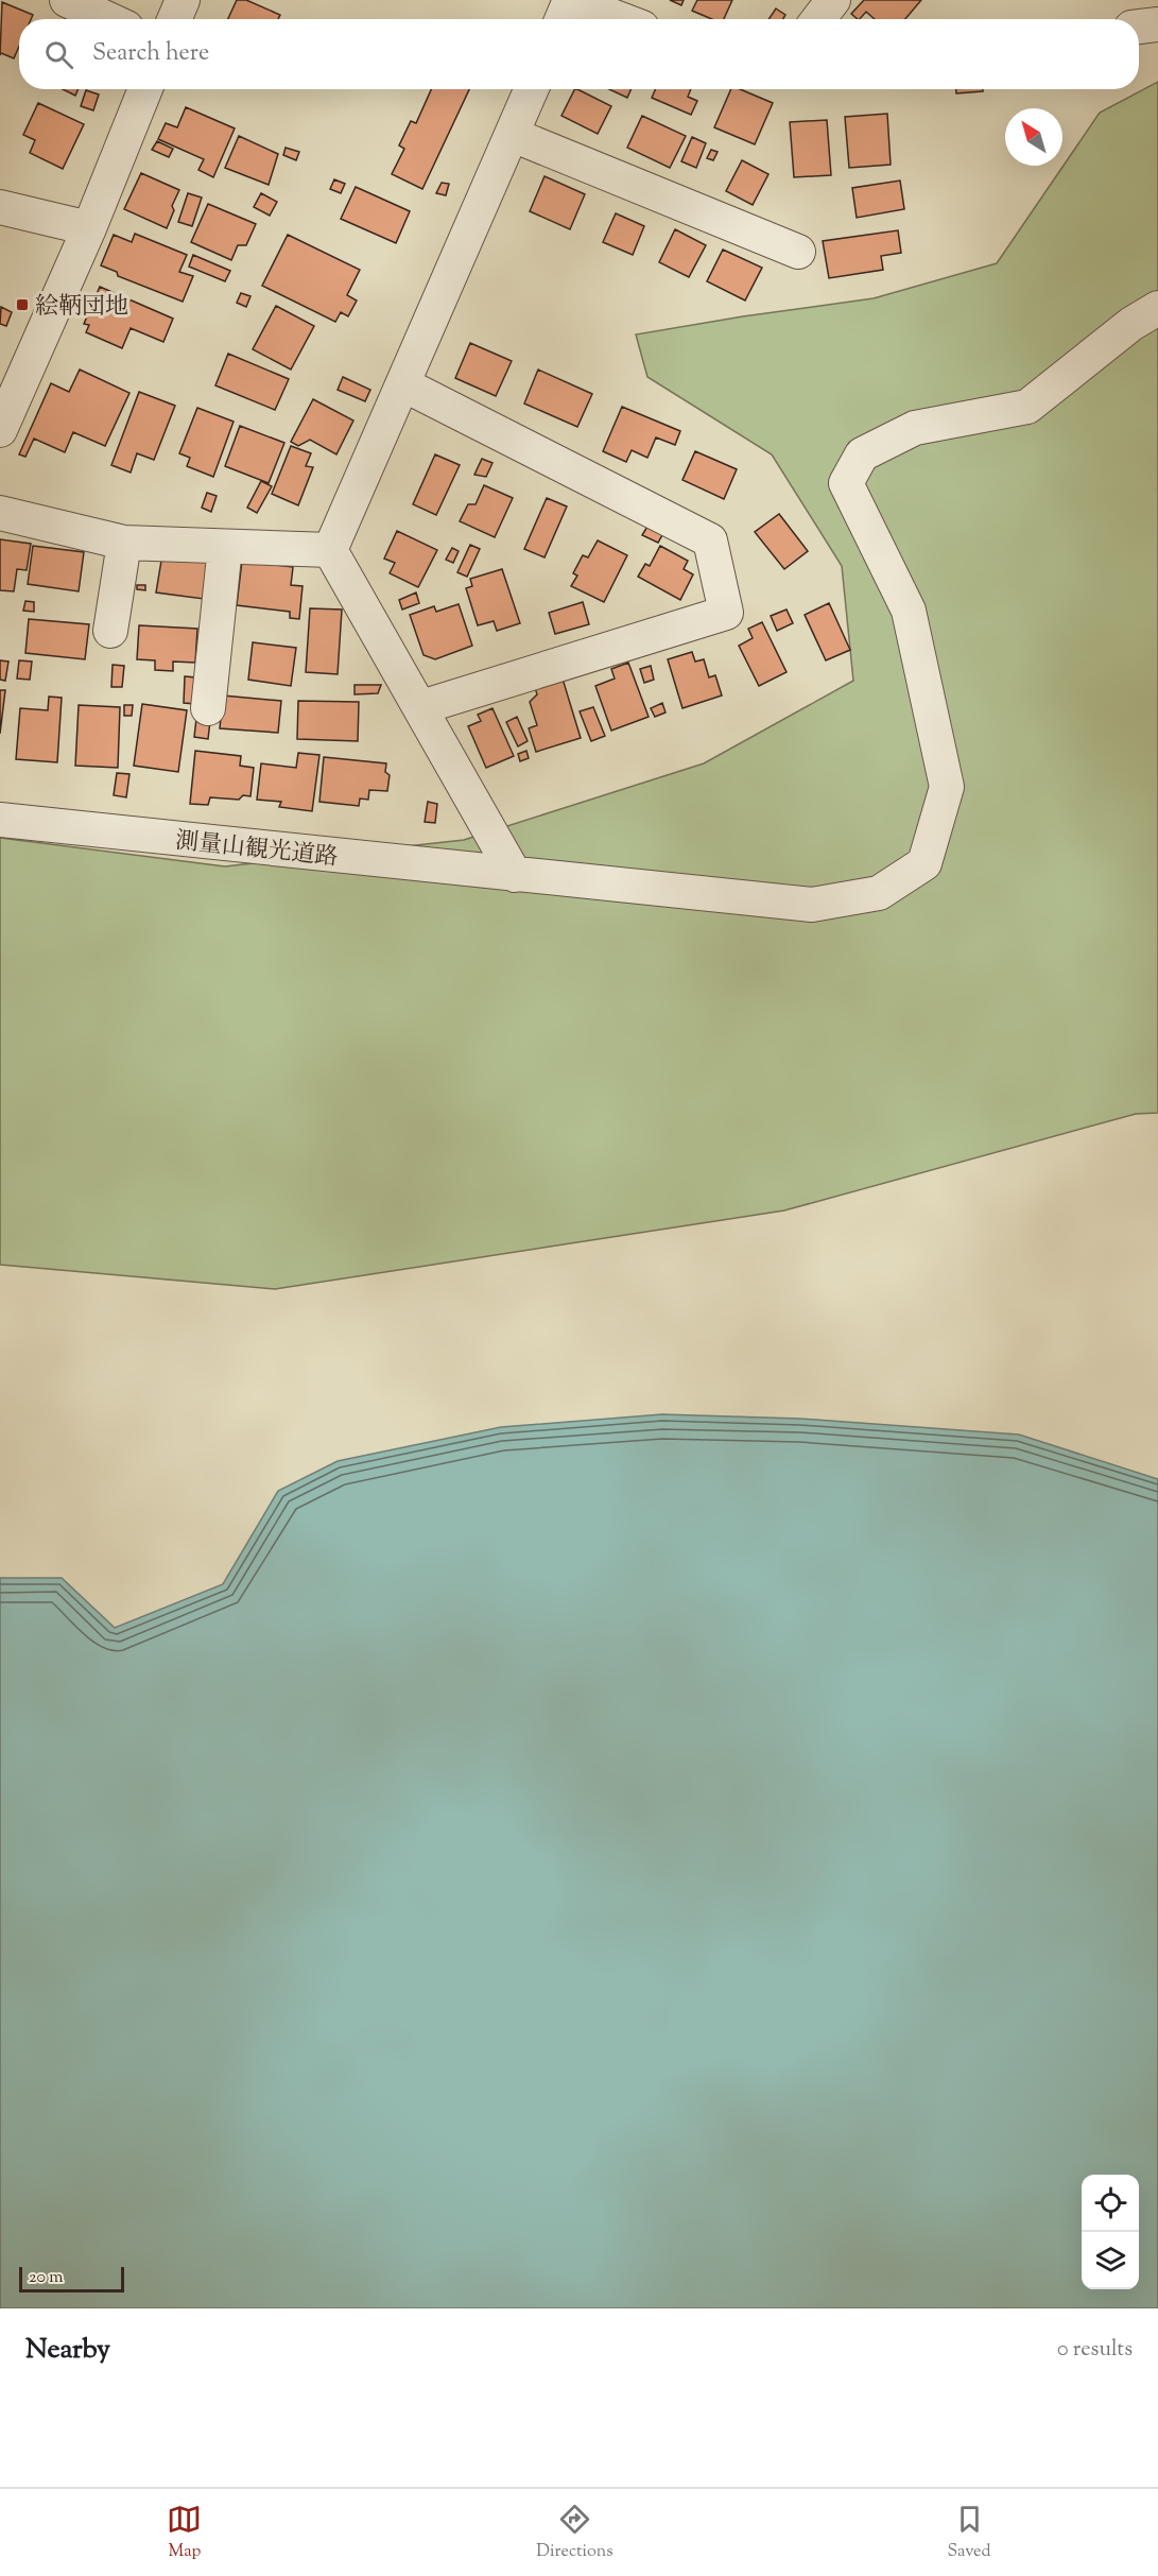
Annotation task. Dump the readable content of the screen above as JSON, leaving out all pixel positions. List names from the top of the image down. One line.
{"streets":{"street":["測量山観光道路"]},"places":{"transit":["絵鞆団地"]},"scale_bar":"20 m","north":"top left","page":{"search":"Search here","scale":"20 m","heading":["Nearby","0 results"],"nav":["Map","Directions","Saved"]}}
